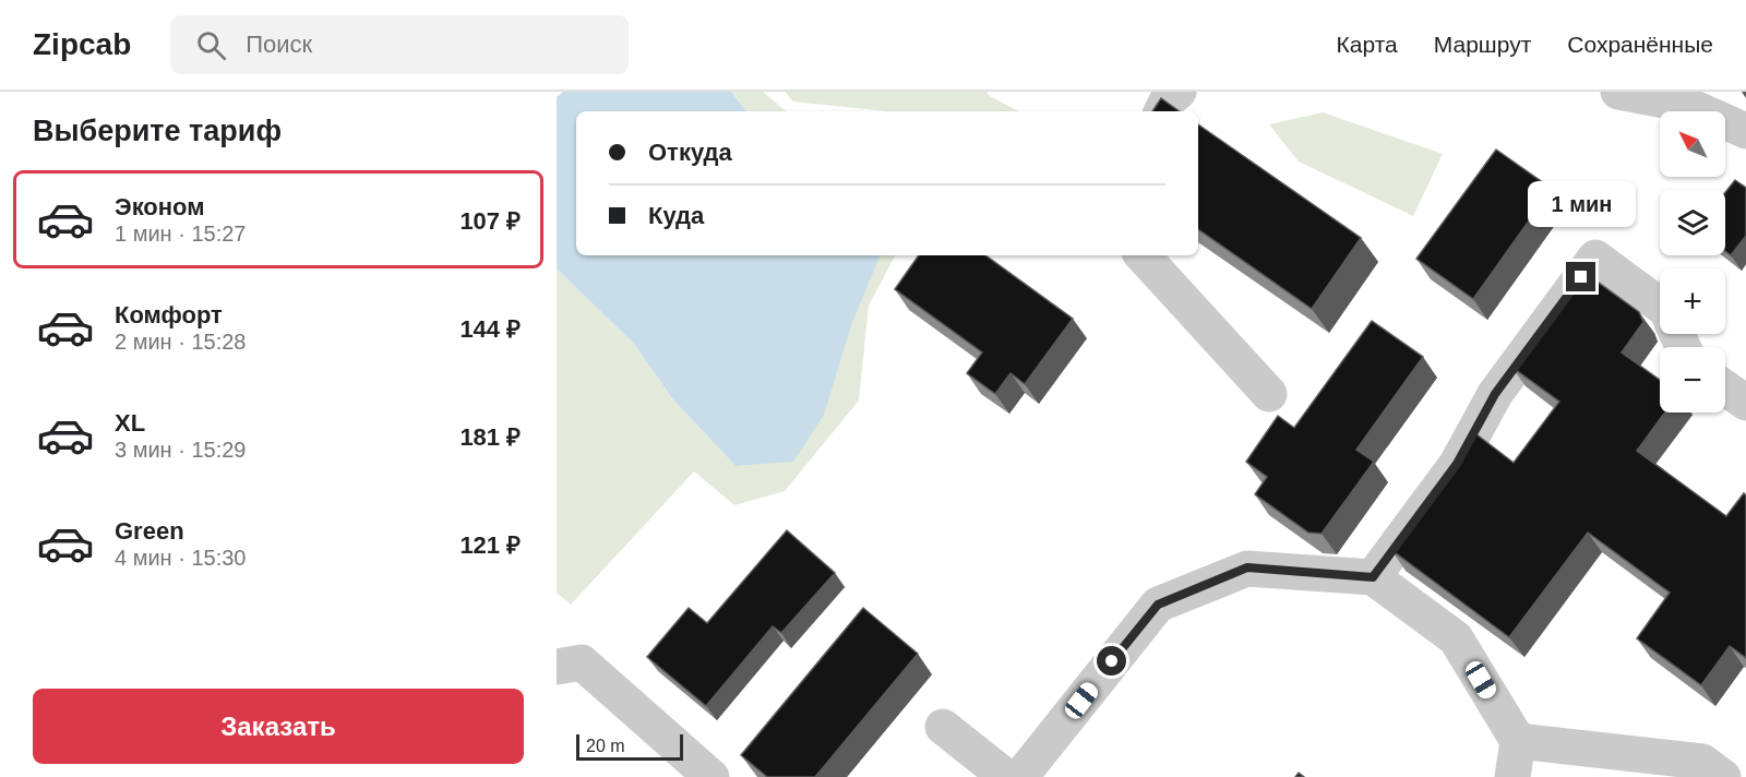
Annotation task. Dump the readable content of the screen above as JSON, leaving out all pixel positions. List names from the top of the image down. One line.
{"scale_bar":"20 m","north":"top left","page":{"header":"Zipcab","search":"Поиск","nav":["Карта","Маршрут","Сохранённые"],"heading":"Выберите тариф","map_buttons":["+","−"],"banner":["Откуда","Куда"],"list":[{"name":"Эконом","note":"1 мин · 15:27","value":"107 ₽"},{"name":"Комфорт","note":"2 мин · 15:28","value":"144 ₽"},{"name":"XL","note":"3 мин · 15:29","value":"181 ₽"},{"name":"Green","note":"4 мин · 15:30","value":"121 ₽"}],"bubble":"1 мин","buttons":"Заказать","scale":"20 m"}}
